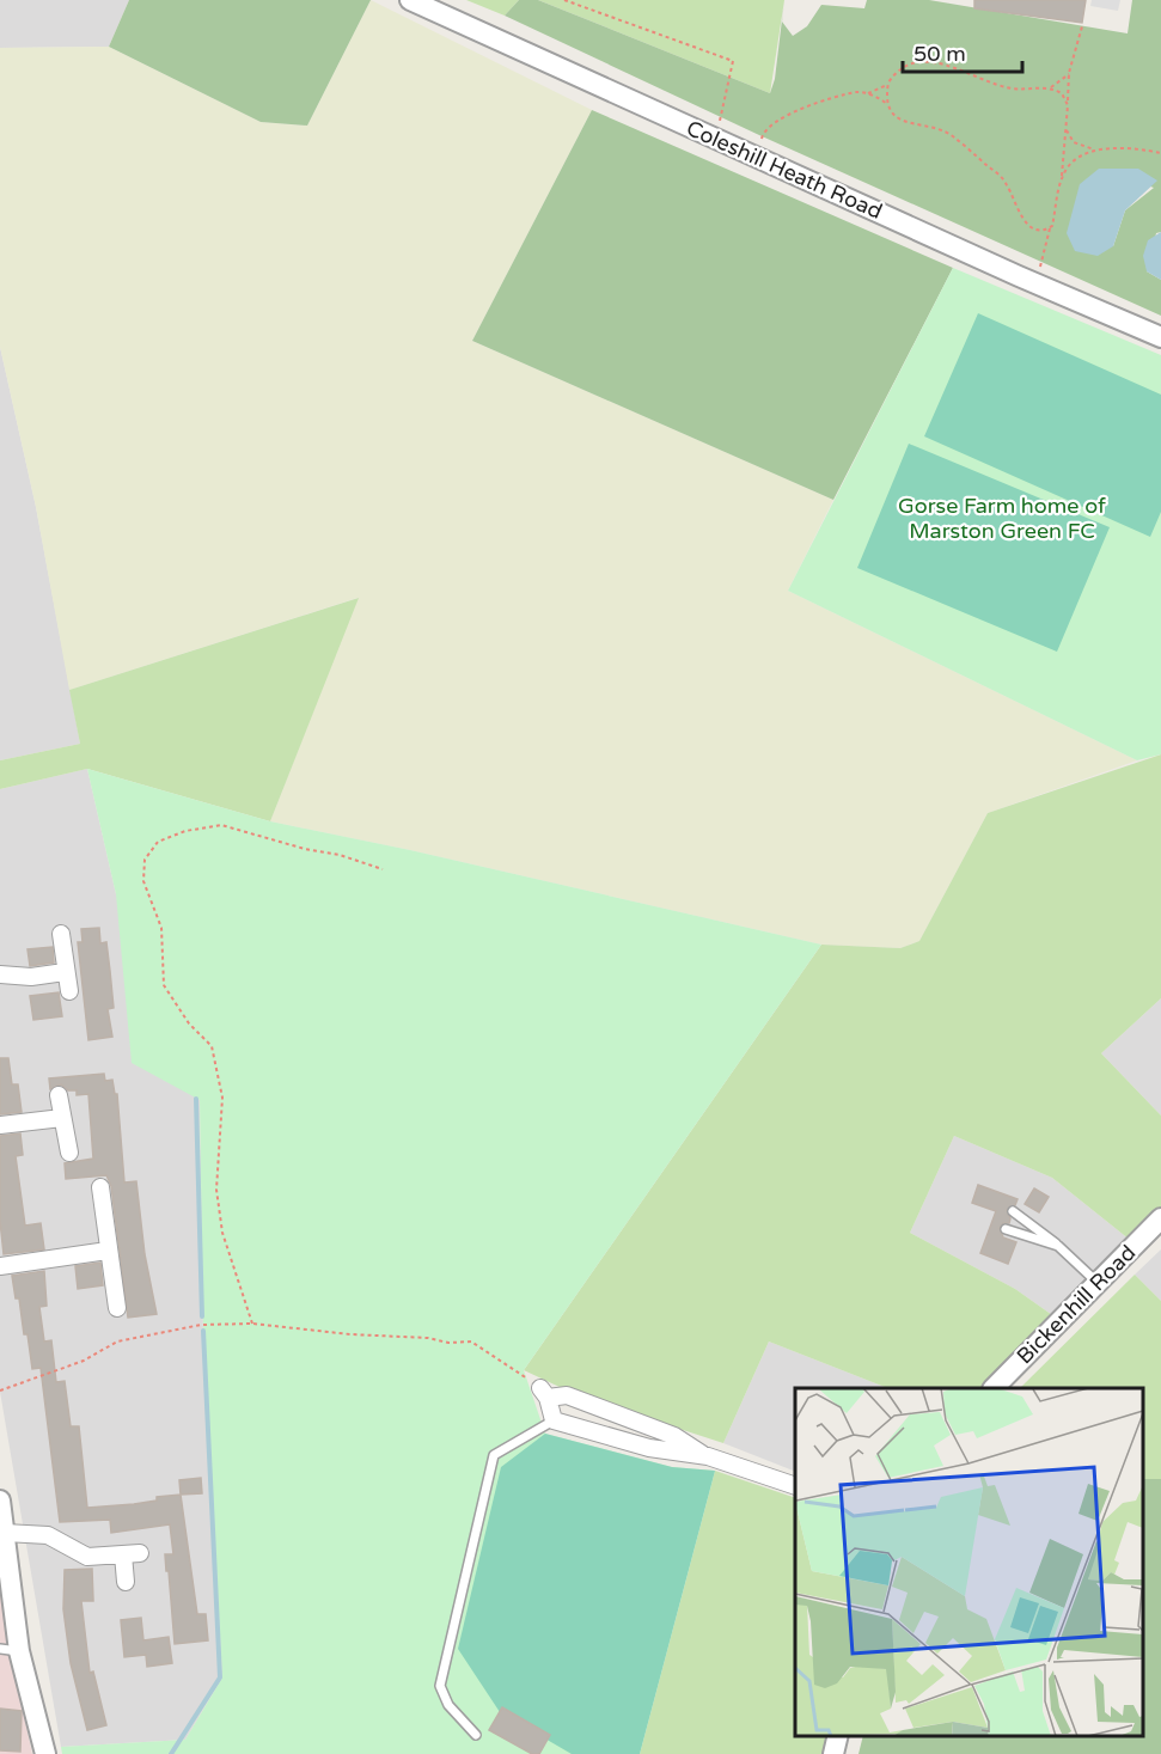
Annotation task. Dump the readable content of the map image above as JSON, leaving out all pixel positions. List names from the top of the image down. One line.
{"streets":{"street":["Coleshill Heath Road","Bickenhill Road"]},"parks":["Gorse Farm home of Marston Green FC"],"scale_bar":"50 m"}
